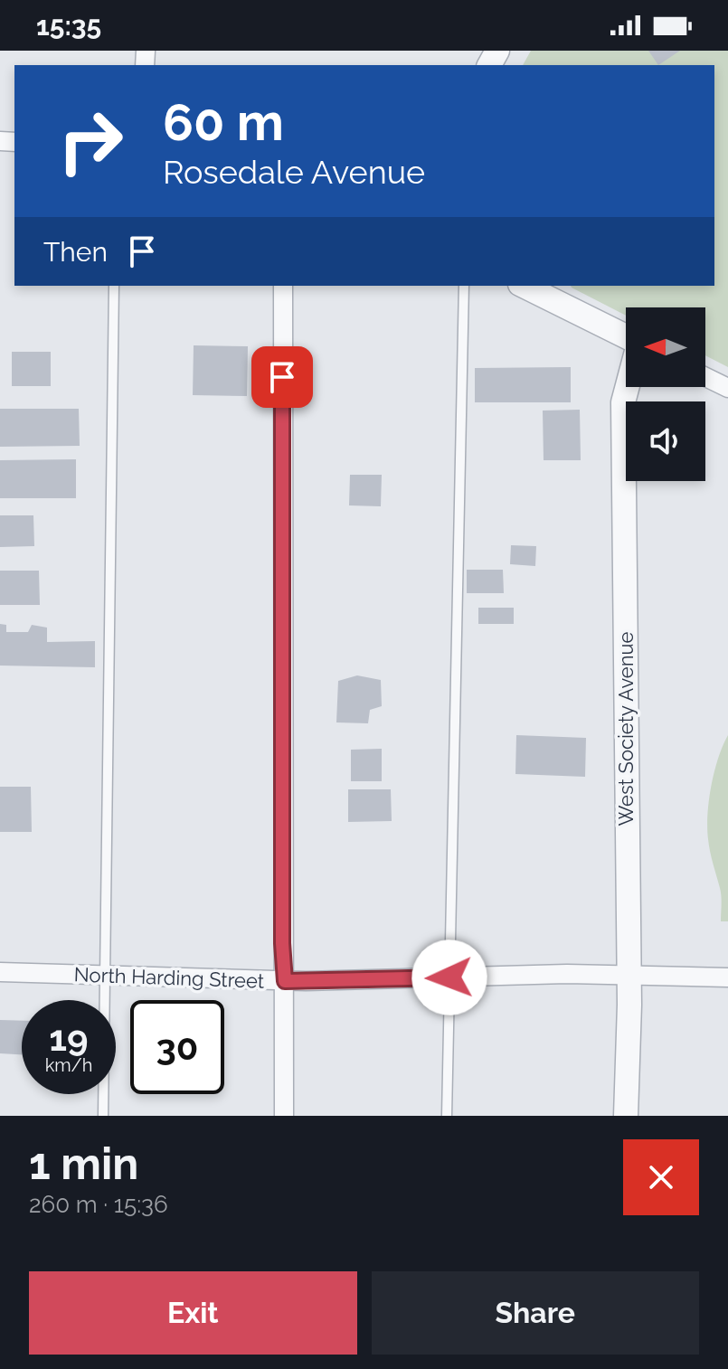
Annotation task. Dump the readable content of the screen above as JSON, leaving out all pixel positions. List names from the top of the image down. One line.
{"streets":{"street":["West Society Avenue","North Harding Street"]},"crossings":[["West Society Avenue","North Harding Street"]],"north":"left","page":{"status":"15:35","turn":["60 m","Rosedale Avenue"],"then":"Then","speed":"19 km/h","limit":"30","heading":["1 min","260 m · 15:36"],"buttons":["Exit","Share"]}}
